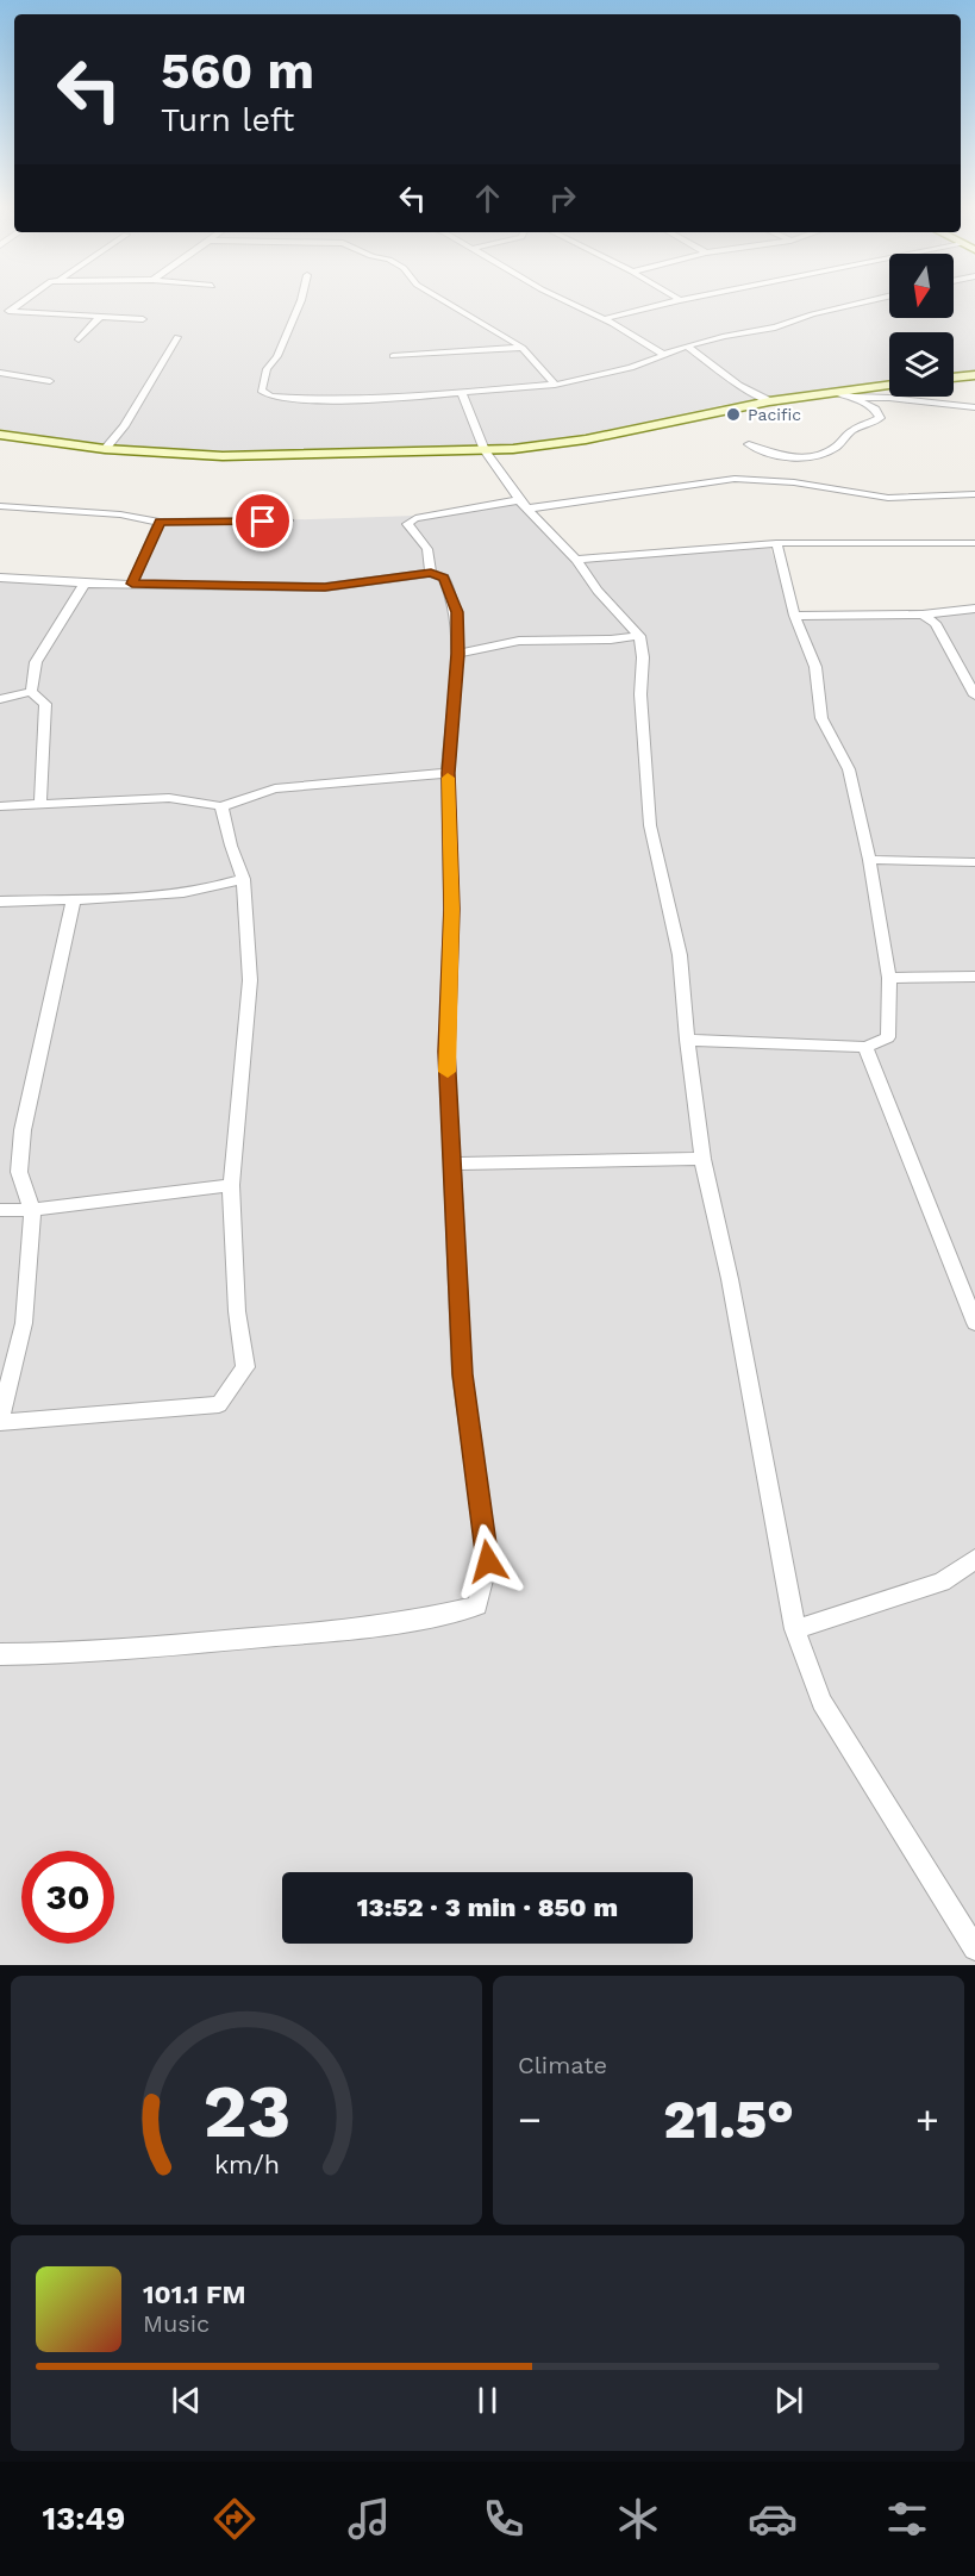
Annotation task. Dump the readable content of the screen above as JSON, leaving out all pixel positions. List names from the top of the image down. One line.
{"places":["Pacific"],"north":"bottom","page":{"turn":["560 m","Turn left"],"limit":"30","trip":"13:52 · 3 min · 850 m","tile":"Climate","heat":["−","21.5°","+"],"song":["101.1 FM","Music"],"tabs":"13:49","gauge":["23","km/h"]}}
